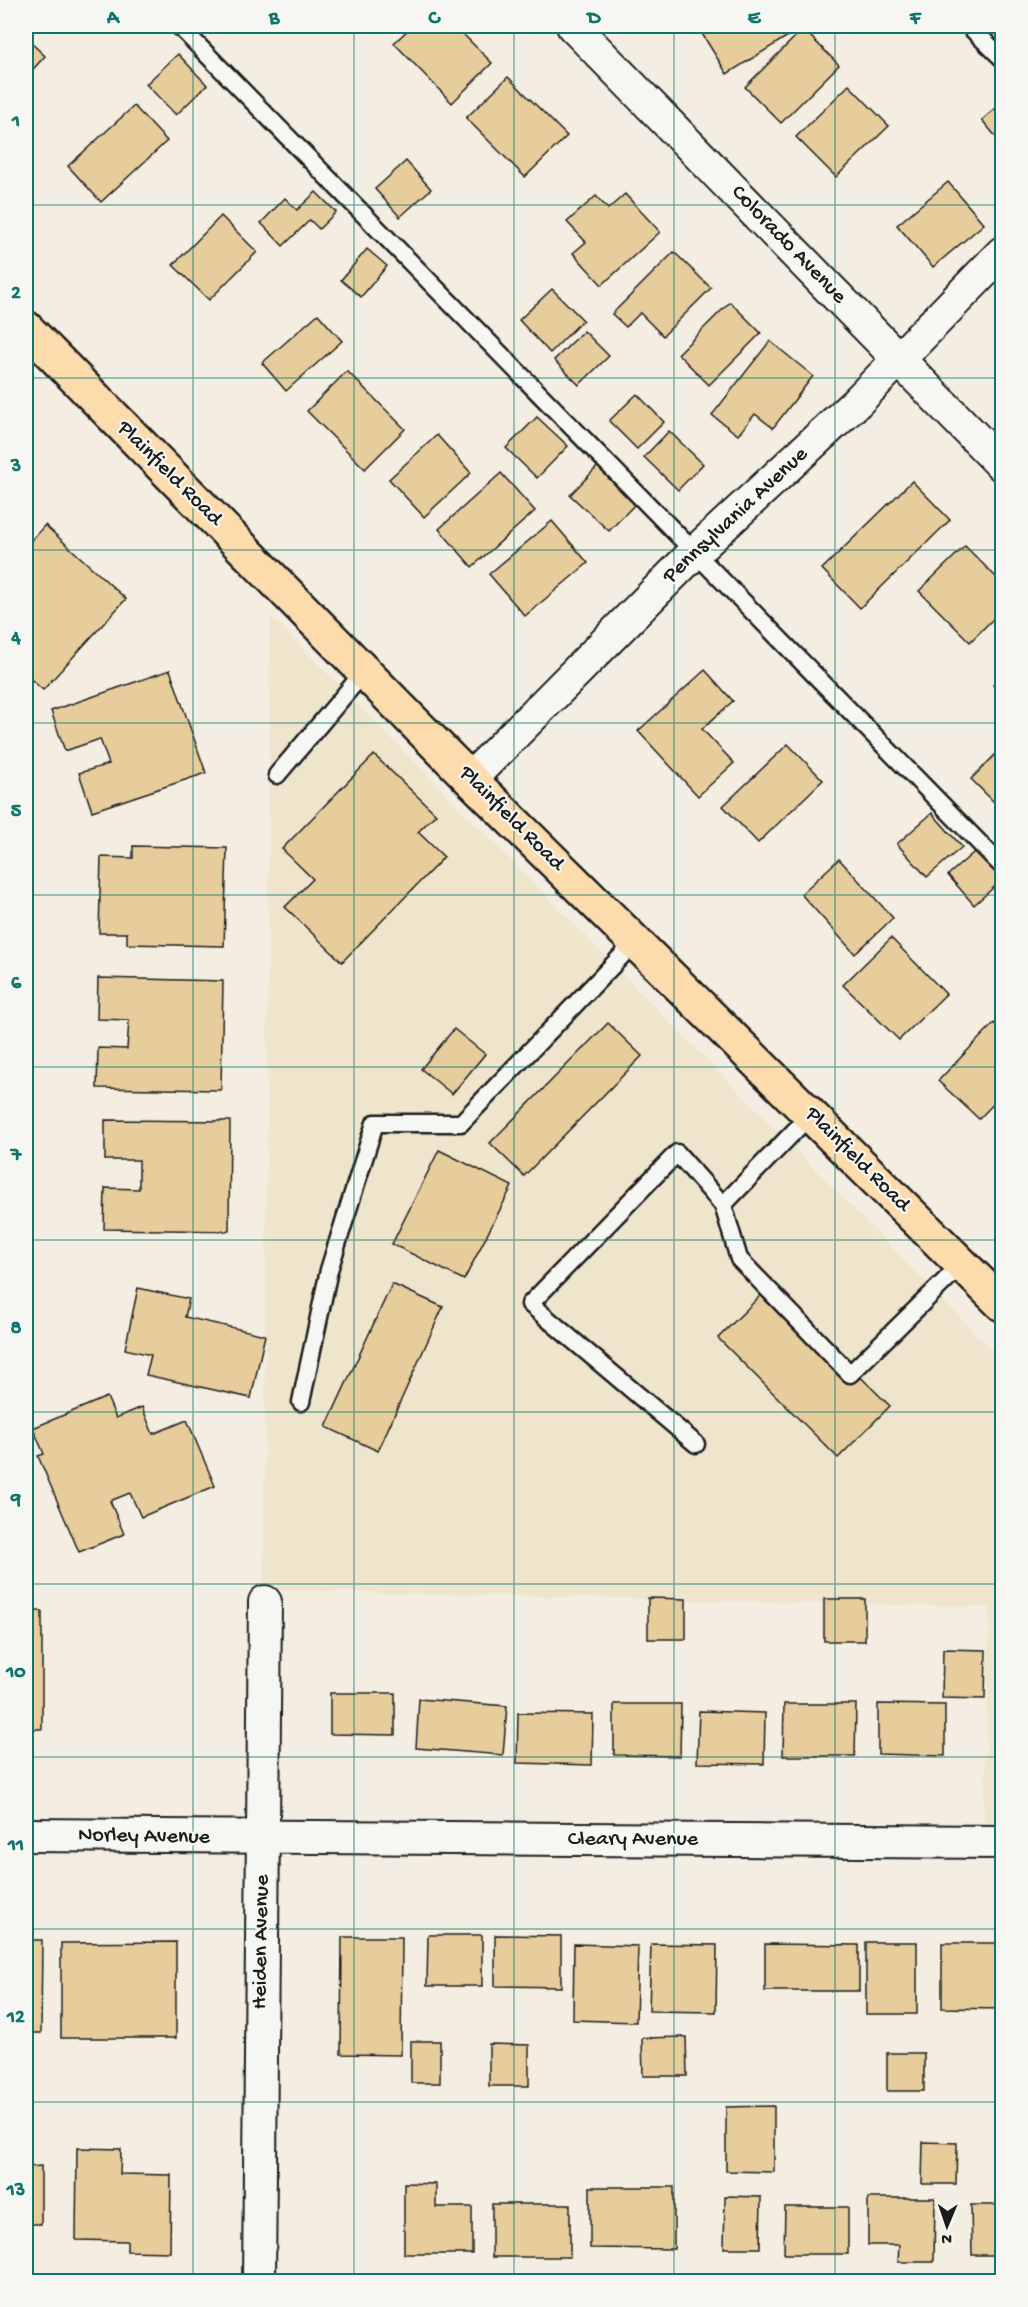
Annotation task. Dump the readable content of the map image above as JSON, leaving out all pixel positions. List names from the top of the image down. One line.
{"streets":{"main road":["Plainfield Road"],"street":["Colorado Avenue","Pennsylvania Avenue","Norley Avenue","Cleary Avenue","Heiden Avenue"]},"crossings":[["Colorado Avenue","Pennsylvania Avenue"],["Plainfield Road","Pennsylvania Avenue"],["Norley Avenue","Cleary Avenue"],["Norley Avenue","Heiden Avenue"],["Cleary Avenue","Heiden Avenue"]],"north":"bottom","grid":{"columns":["A","B","C","D","E","F"],"rows":["1","2","3","4","5","6","7","8","9","10","11","12","13"]}}
